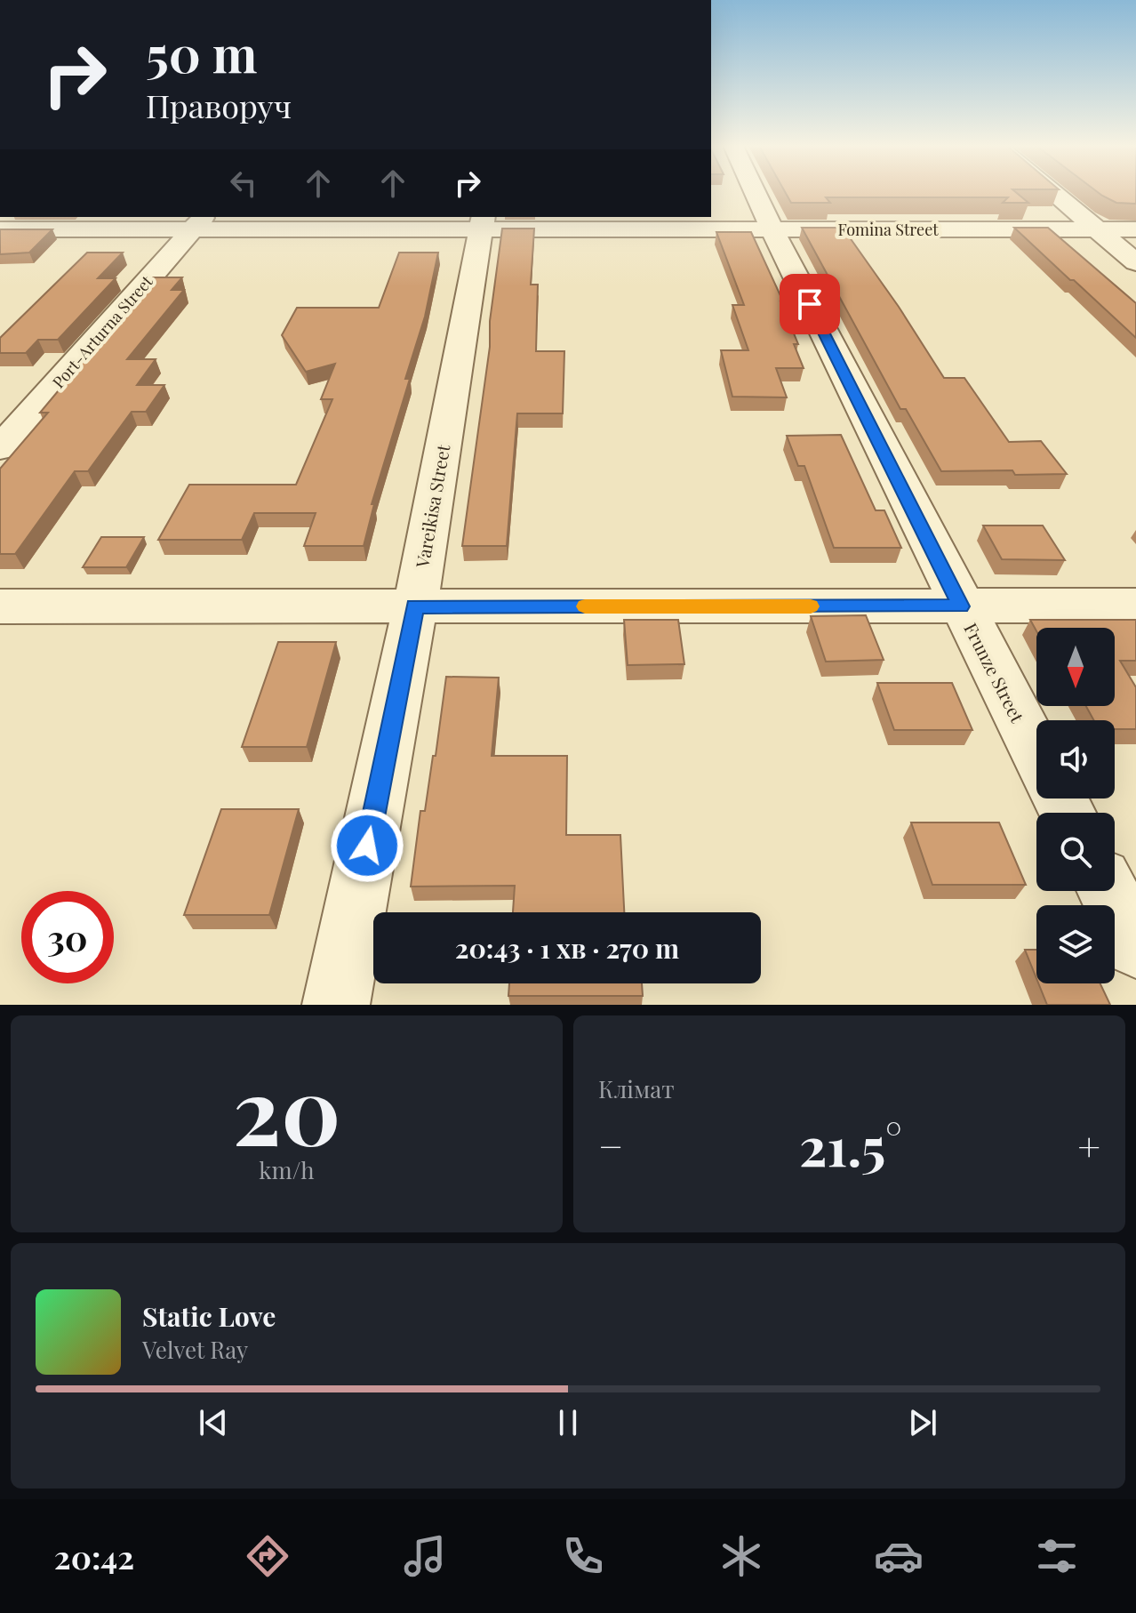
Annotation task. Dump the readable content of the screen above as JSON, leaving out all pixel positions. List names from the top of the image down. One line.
{"streets":{"street":["Fomina Street","Port-Arturna Street","Vareikisa Street","Frunze Street"]},"crossings":[["Fomina Street","Port-Arturna Street"],["Fomina Street","Vareikisa Street"],["Fomina Street","Frunze Street"]],"north":"bottom","page":{"turn":["50 m","Праворуч"],"limit":"30","trip":"20:43 · 1 хв · 270 m","tile":[["20","km/h"],"Клімат"],"heat":["−","21.5°","+"],"song":["Static Love","Velvet Ray"],"tabs":"20:42"}}
